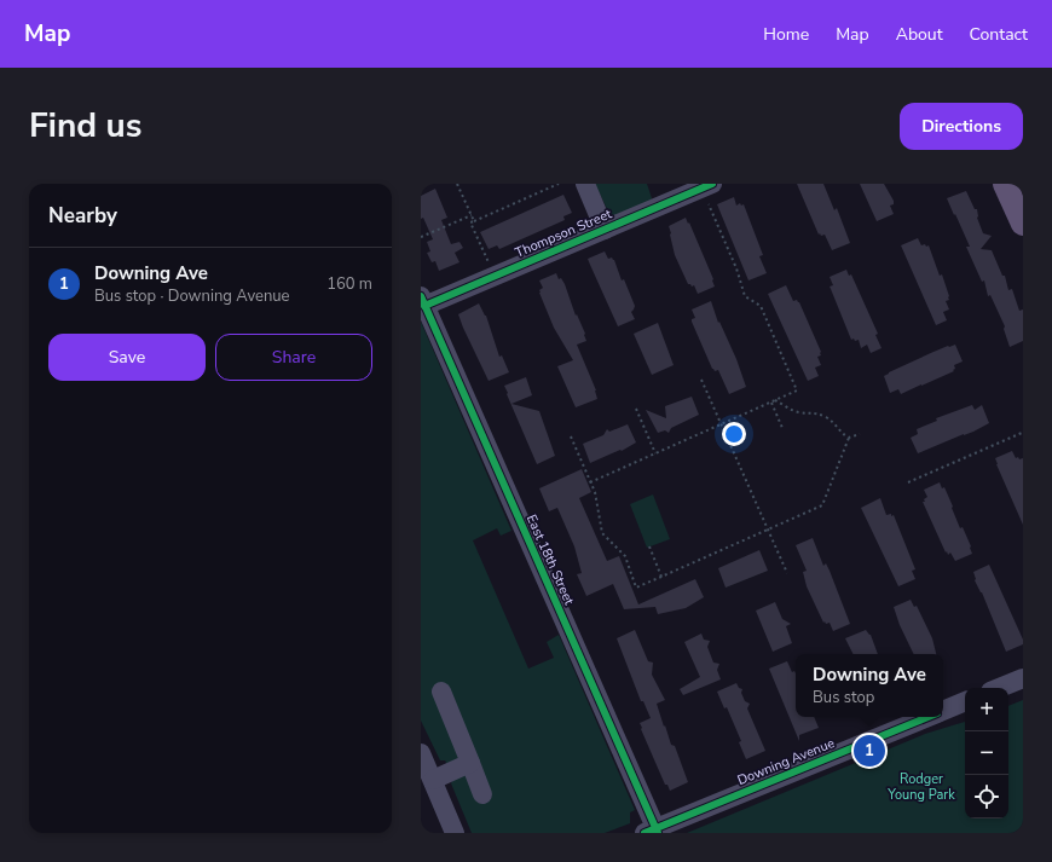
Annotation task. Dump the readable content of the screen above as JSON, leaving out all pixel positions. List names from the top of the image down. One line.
{"streets":{"street":["Thompson Street","East 18th Street","Downing Avenue"]},"crossings":[["Thompson Street","East 18th Street"],["East 18th Street","Downing Avenue"]],"parks":["Rodger Young Park"],"page":{"header":"Map","nav":["Home","Map","About","Contact"],"title":"Find us","buttons":["Directions",["Save","Share"]],"heading":"Nearby","list":[{"mark":"1","name":"Downing Ave","note":"Bus stop · Downing Avenue","value":"160 m"}],"popup":["Downing Ave","Bus stop"],"map_buttons":["+","−"],"pins":"1"}}
